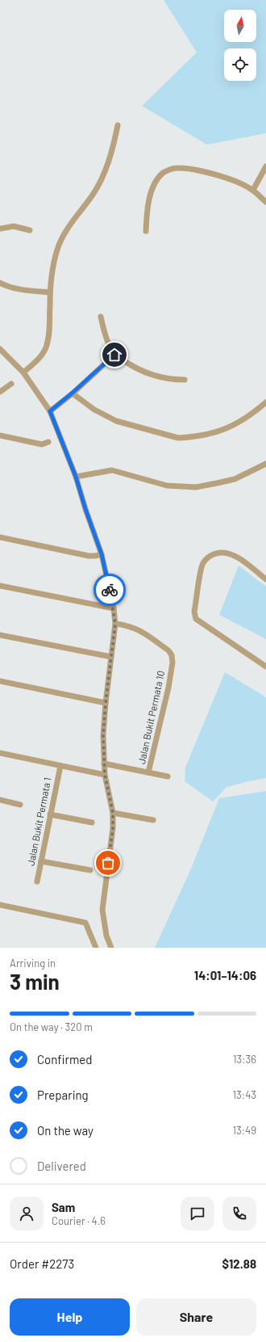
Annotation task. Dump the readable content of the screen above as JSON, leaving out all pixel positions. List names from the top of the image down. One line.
{"streets":{"street":["Jalan Bukit Permata 10","Jalan Bukit Permata 1"]},"north":"top","page":{"heading":["3 min","Arriving in","14:01–14:06"],"panel":["Sam","Courier · 4.6","Order #2273","$12.88"],"bar":"On the way · 320 m","list":[["Confirmed","13:36"],["Preparing","13:43"],["On the way","13:49"],"Delivered"],"buttons":["Help","Share"]}}
